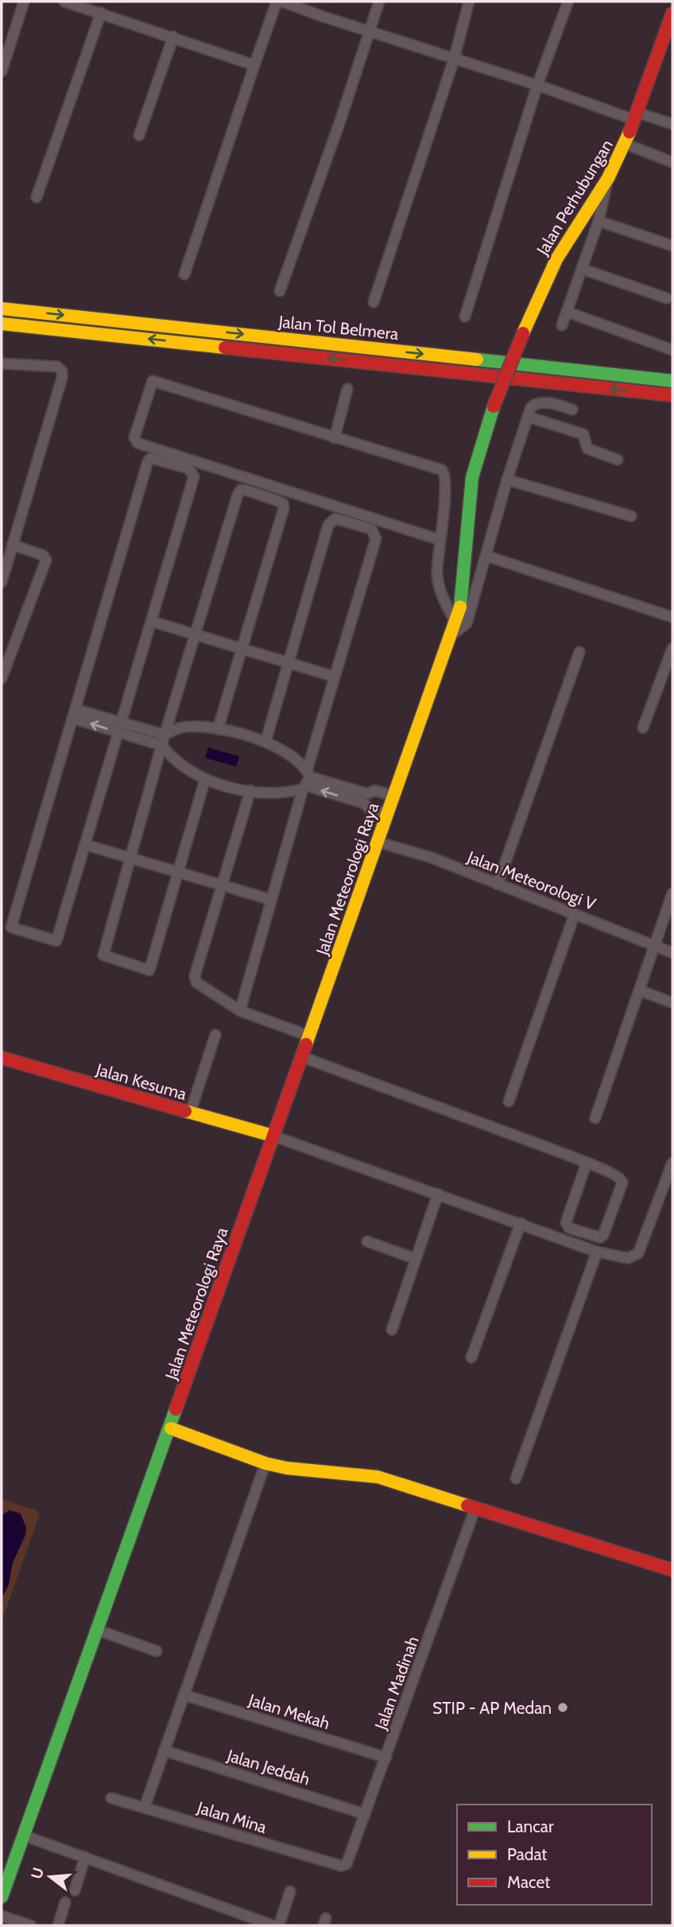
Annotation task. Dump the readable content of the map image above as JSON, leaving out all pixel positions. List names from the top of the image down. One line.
{"streets":{"main road":["Jalan Perhubungan","Jalan Tol Belmera","Jalan Meteorologi Raya","Jalan Kesuma"],"street":["Jalan Meteorologi V","Jalan Madinah","Jalan Mekah","Jalan Jeddah","Jalan Mina"]},"crossings":[["Jalan Perhubungan","Jalan Meteorologi Raya"],["Jalan Meteorologi Raya","Jalan Meteorologi V"],["Jalan Meteorologi Raya","Jalan Kesuma"],["Jalan Madinah","Jalan Mekah"],["Jalan Madinah","Jalan Jeddah"],["Jalan Madinah","Jalan Mina"]],"places":["STIP - AP Medan"],"legend":["Lancar","Padat","Macet"],"north":"left"}
